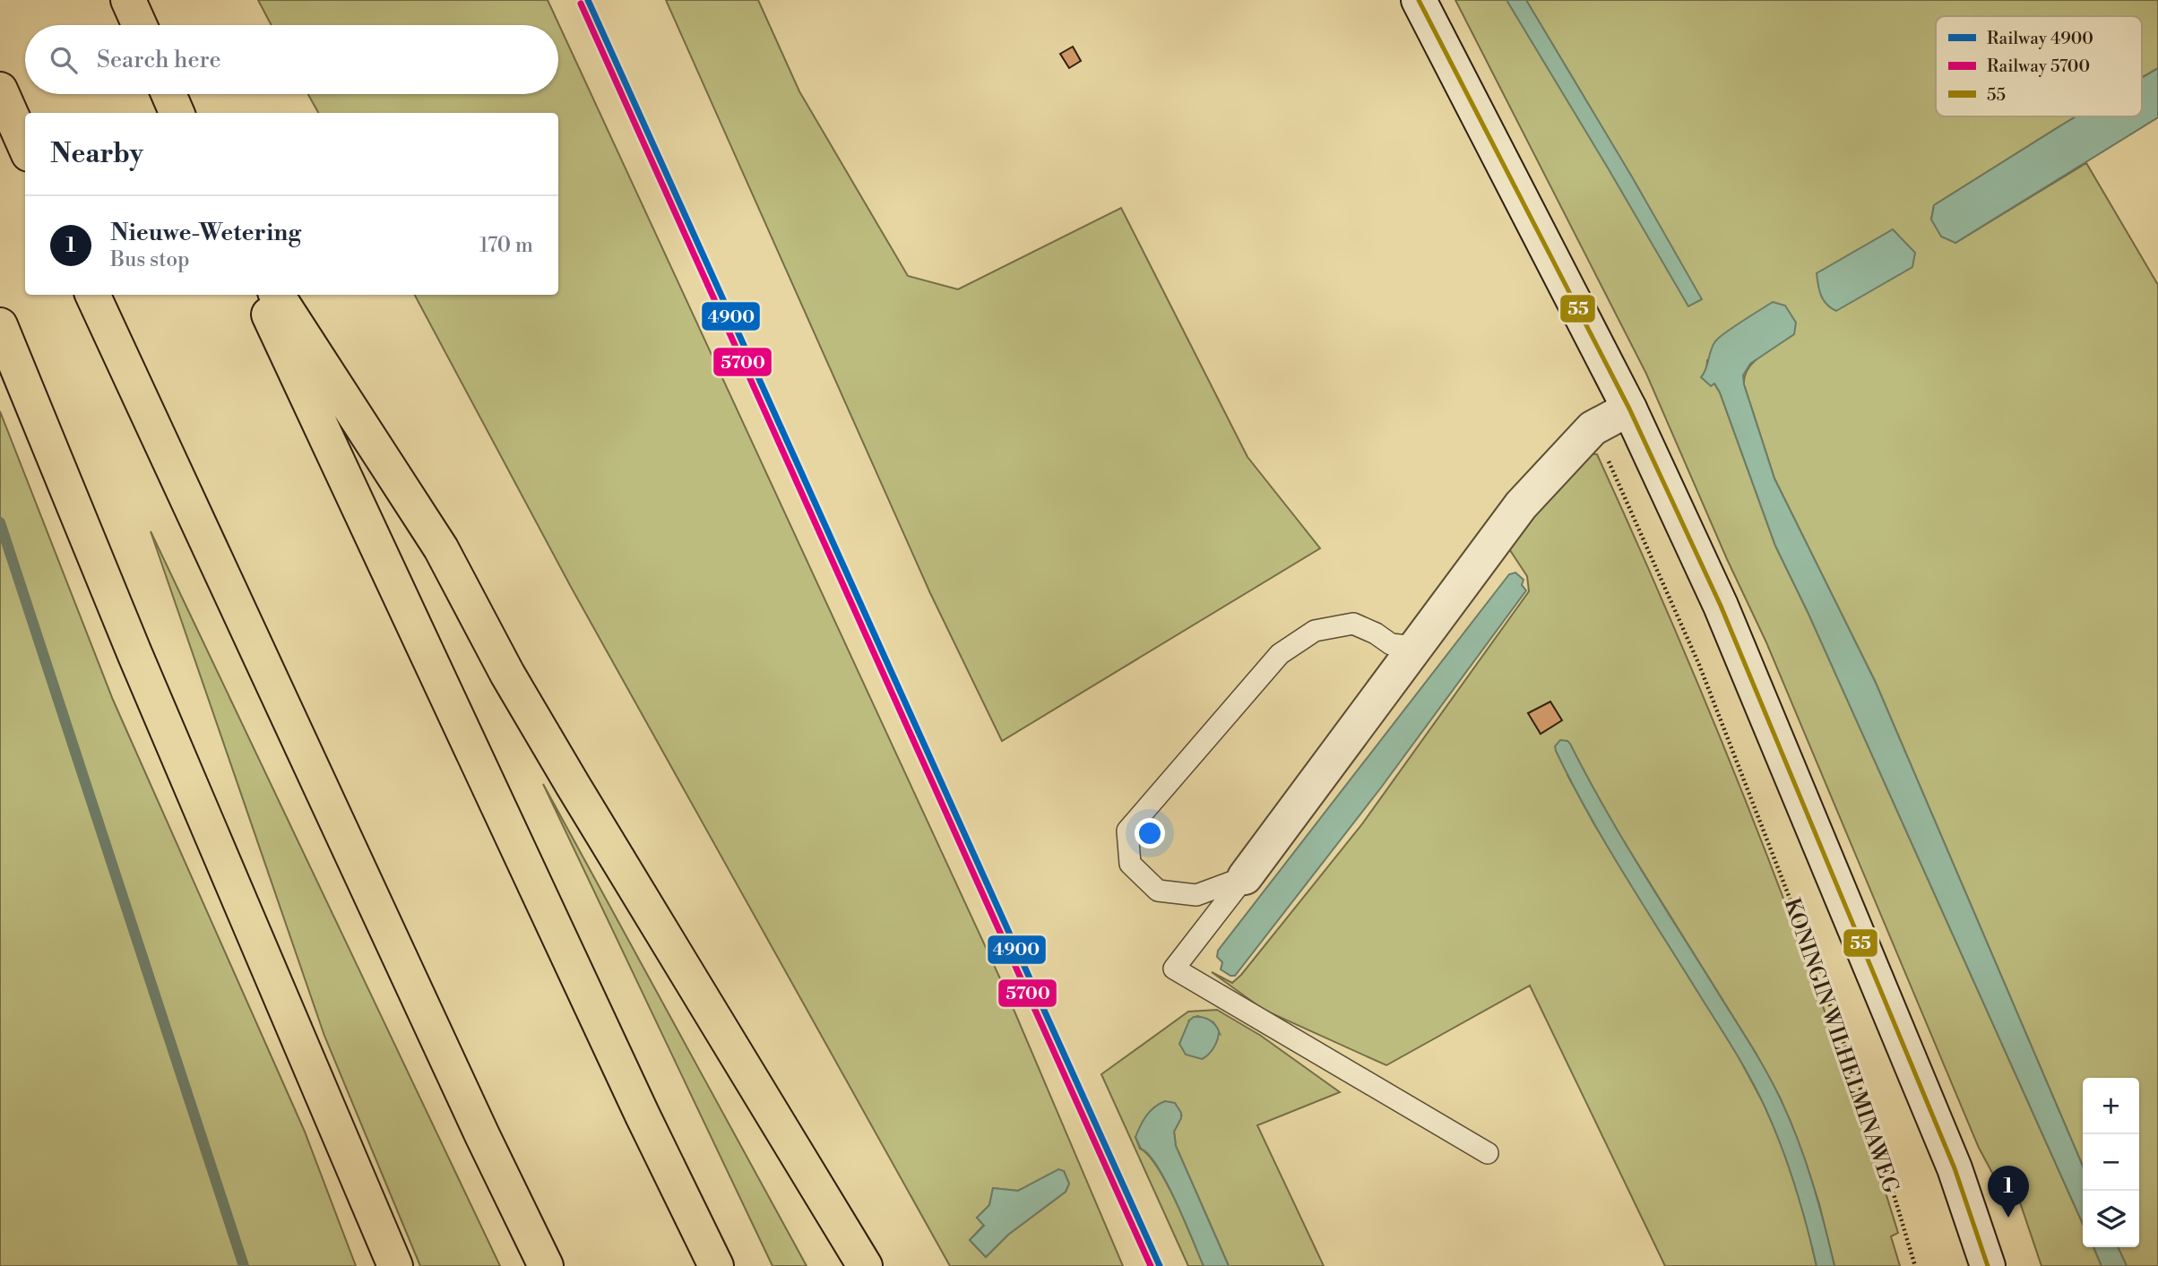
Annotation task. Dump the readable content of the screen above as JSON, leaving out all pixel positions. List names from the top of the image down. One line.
{"streets":{"path":["KONINGIN WILHELMINAWEG"]},"lines":["rail line 4900","transit line 55","rail line 5700"],"legend":["Railway 4900","Railway 5700","55"],"page":{"search":"Search here","heading":"Nearby","list":[{"mark":"1","name":"Nieuwe-Wetering","note":"Bus stop","value":"170 m"}],"map_buttons":["+","−"],"pins":"1"}}
